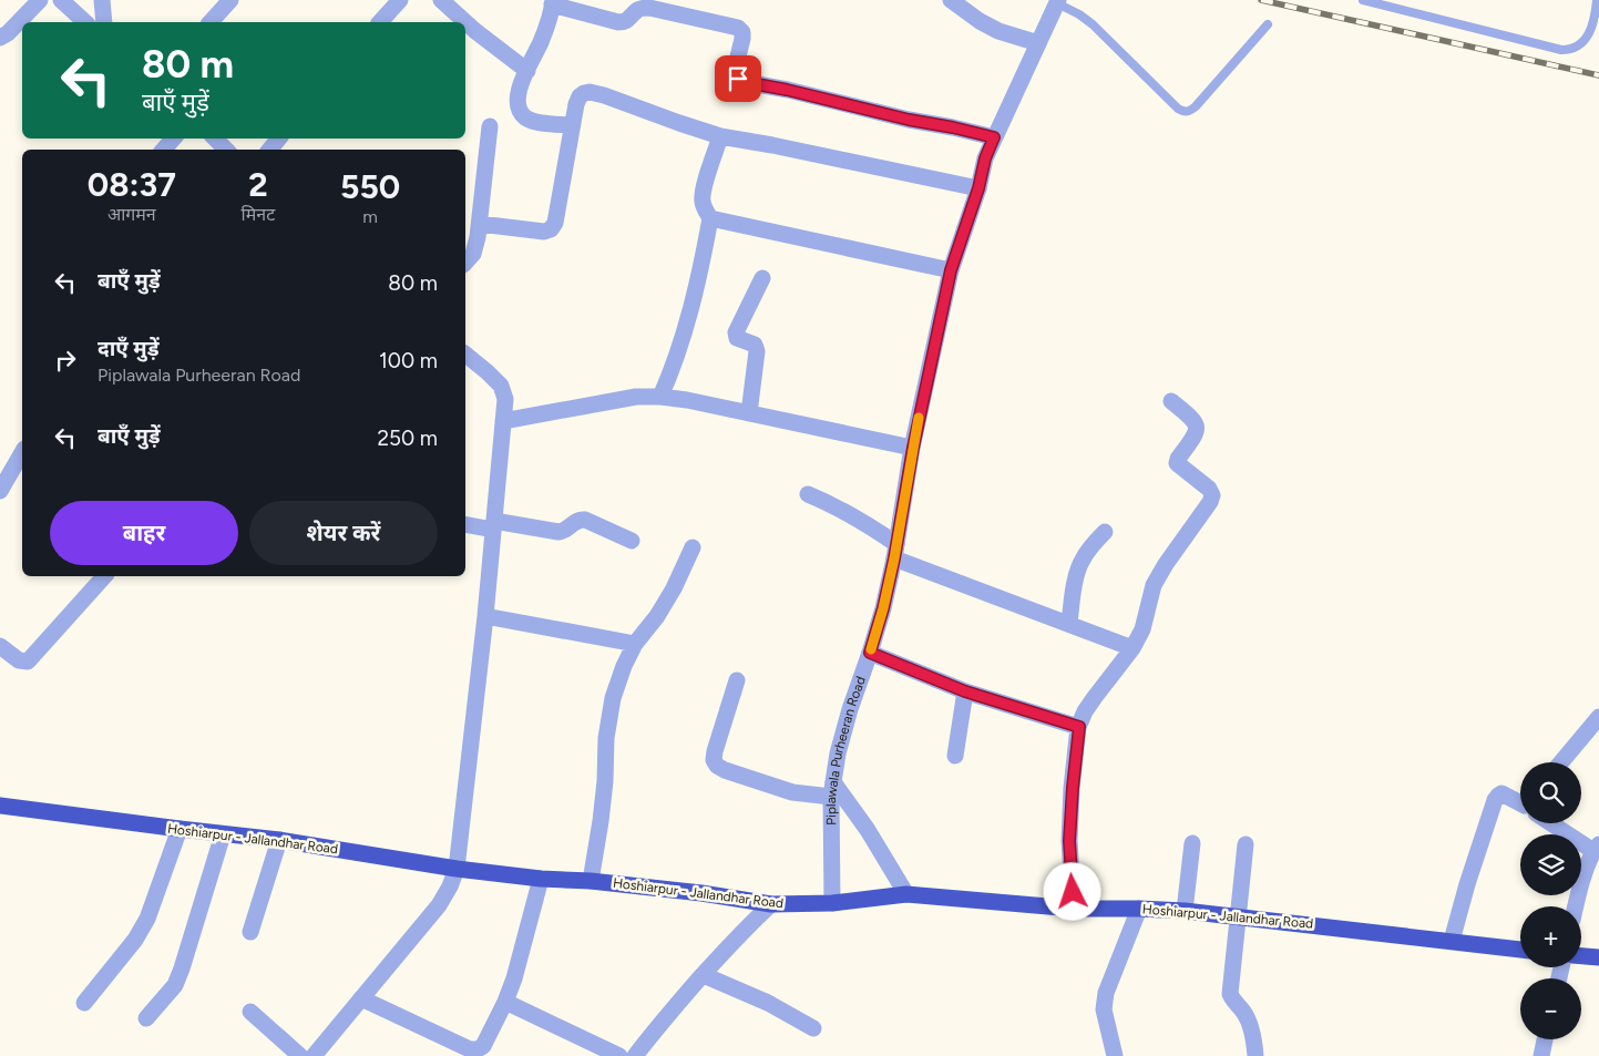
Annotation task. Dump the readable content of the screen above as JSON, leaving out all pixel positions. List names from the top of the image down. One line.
{"streets":{"highway":["Hoshiarpur - Jallandhar Road"],"street":["Piplawala Purheeran Road"]},"crossings":[["Piplawala Purheeran Road","Hoshiarpur - Jallandhar Road"]],"page":{"turn":["80 m","बाएँ मुड़ें"],"eta":["08:37","आगमन","2","मिनट","550","m"],"list":[{"name":"बाएँ मुड़ें","value":"80 m"},{"name":"दाएँ मुड़ें","note":"Piplawala Purheeran Road","value":"100 m"},{"name":"बाएँ मुड़ें","value":"250 m"}],"buttons":["बाहर","शेयर करें"],"map_buttons":["+","−"]}}
